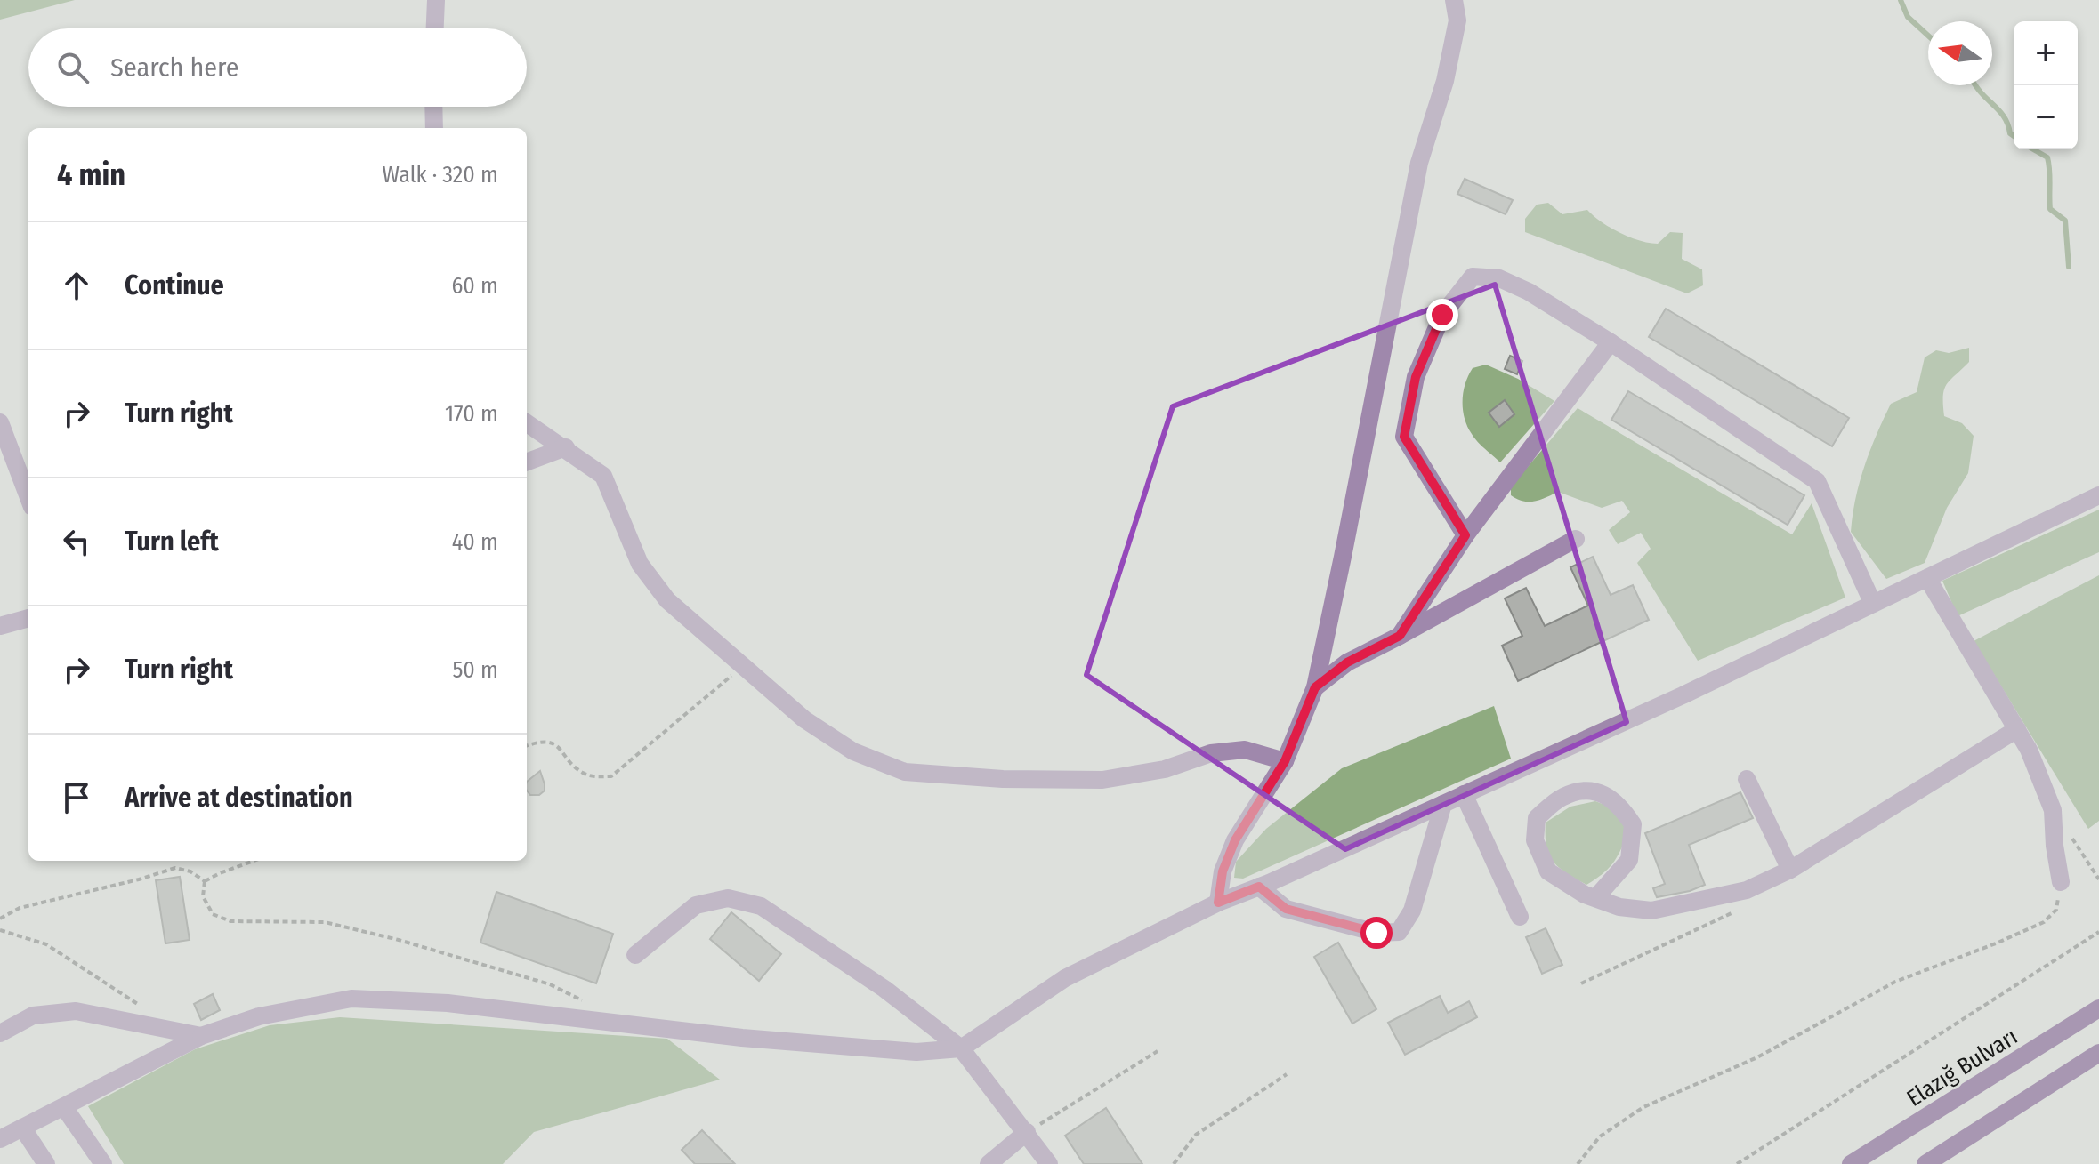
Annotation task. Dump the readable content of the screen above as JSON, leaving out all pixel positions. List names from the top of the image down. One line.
{"streets":{"main road":["Elazığ Bulvarı"]},"north":"left","page":{"map_buttons":["+","−"],"search":"Search here","heading":["4 min","Walk · 320 m"],"list":[["Continue","60 m"],["Turn right","170 m"],["Turn left","40 m"],["Turn right","50 m"],"Arrive at destination"]}}
